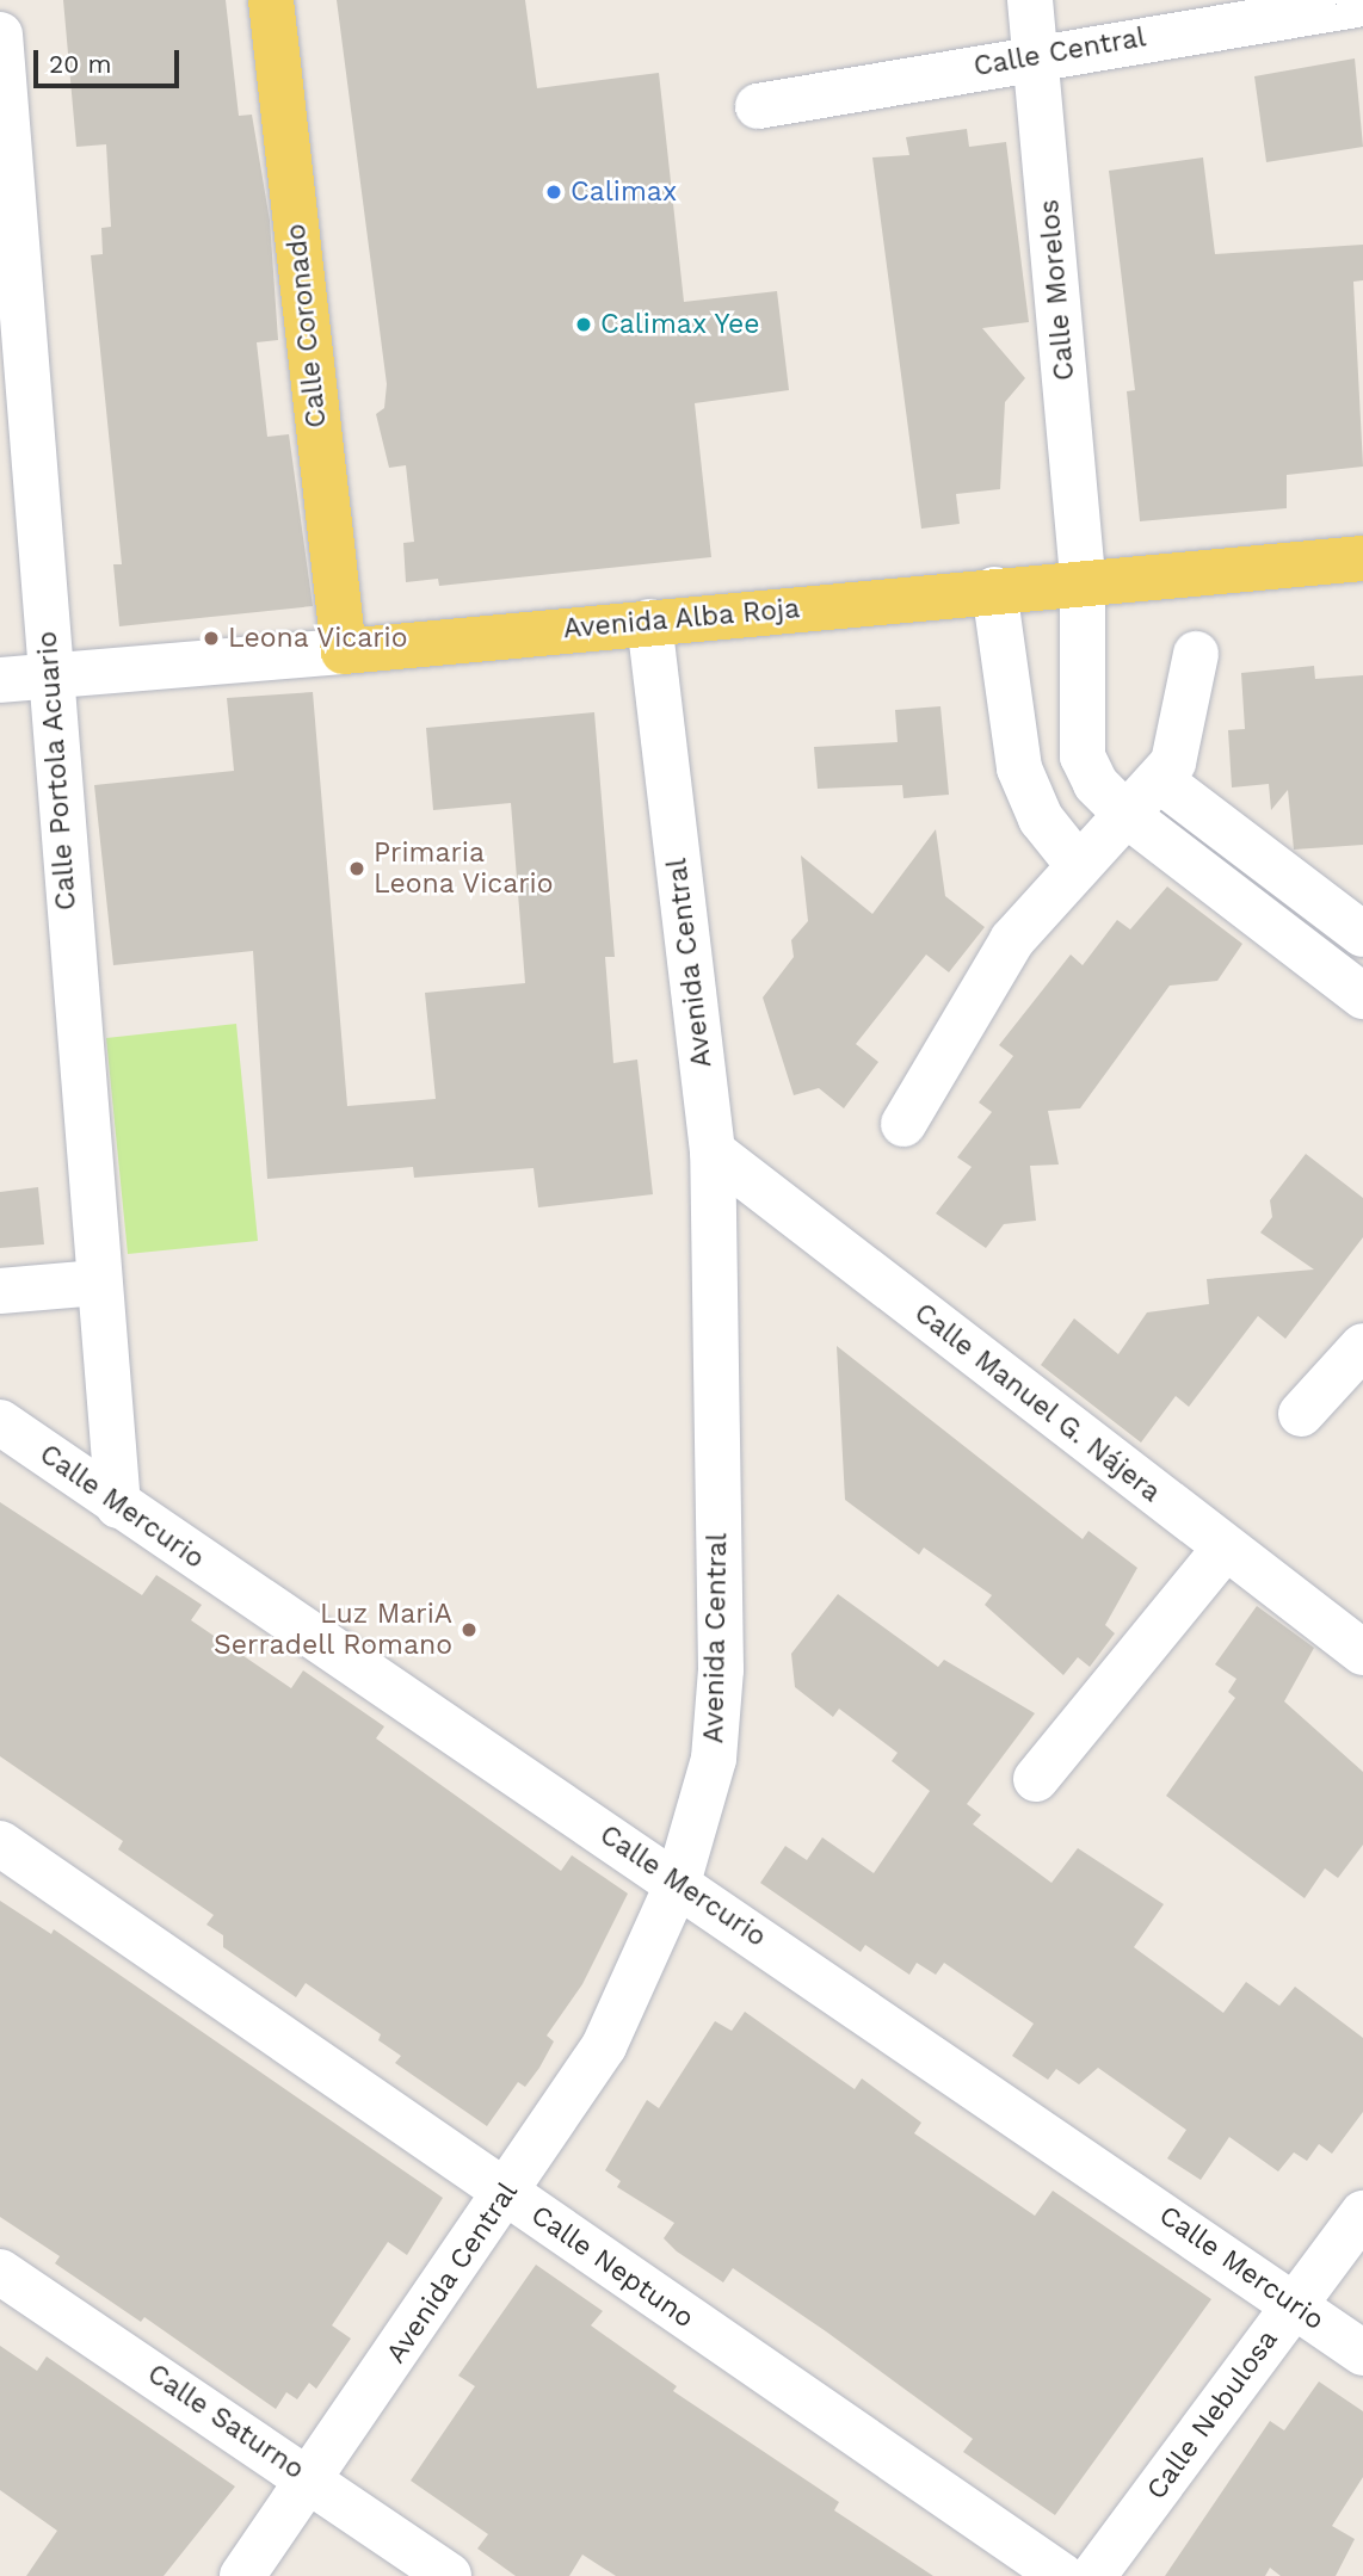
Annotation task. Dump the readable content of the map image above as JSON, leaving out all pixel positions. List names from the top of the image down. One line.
{"streets":{"main road":["Calle Coronado","Avenida Alba Roja"],"street":["Calle Central","Calle Morelos","Calle Portola Acuario","Avenida Central","Calle Manuel G. Nájera","Calle Mercurio","Calle Neptuno","Calle Nebulosa","Calle Saturno"]},"crossings":[["Calle Central","Calle Morelos"],["Calle Morelos","Avenida Alba Roja"],["Calle Coronado","Avenida Alba Roja"],["Avenida Alba Roja","Calle Portola Acuario"],["Avenida Alba Roja","Avenida Central"],["Calle Portola Acuario","Calle Mercurio"],["Avenida Central","Calle Manuel G. Nájera"],["Avenida Central","Calle Mercurio"],["Avenida Central","Calle Neptuno"],["Avenida Central","Calle Saturno"],["Calle Mercurio","Calle Nebulosa"]],"places":["Calimax","Calimax Yee","Leona Vicario","Primaria Leona Vicario","Luz MariA Serradell Romano"],"scale_bar":"20 m"}
